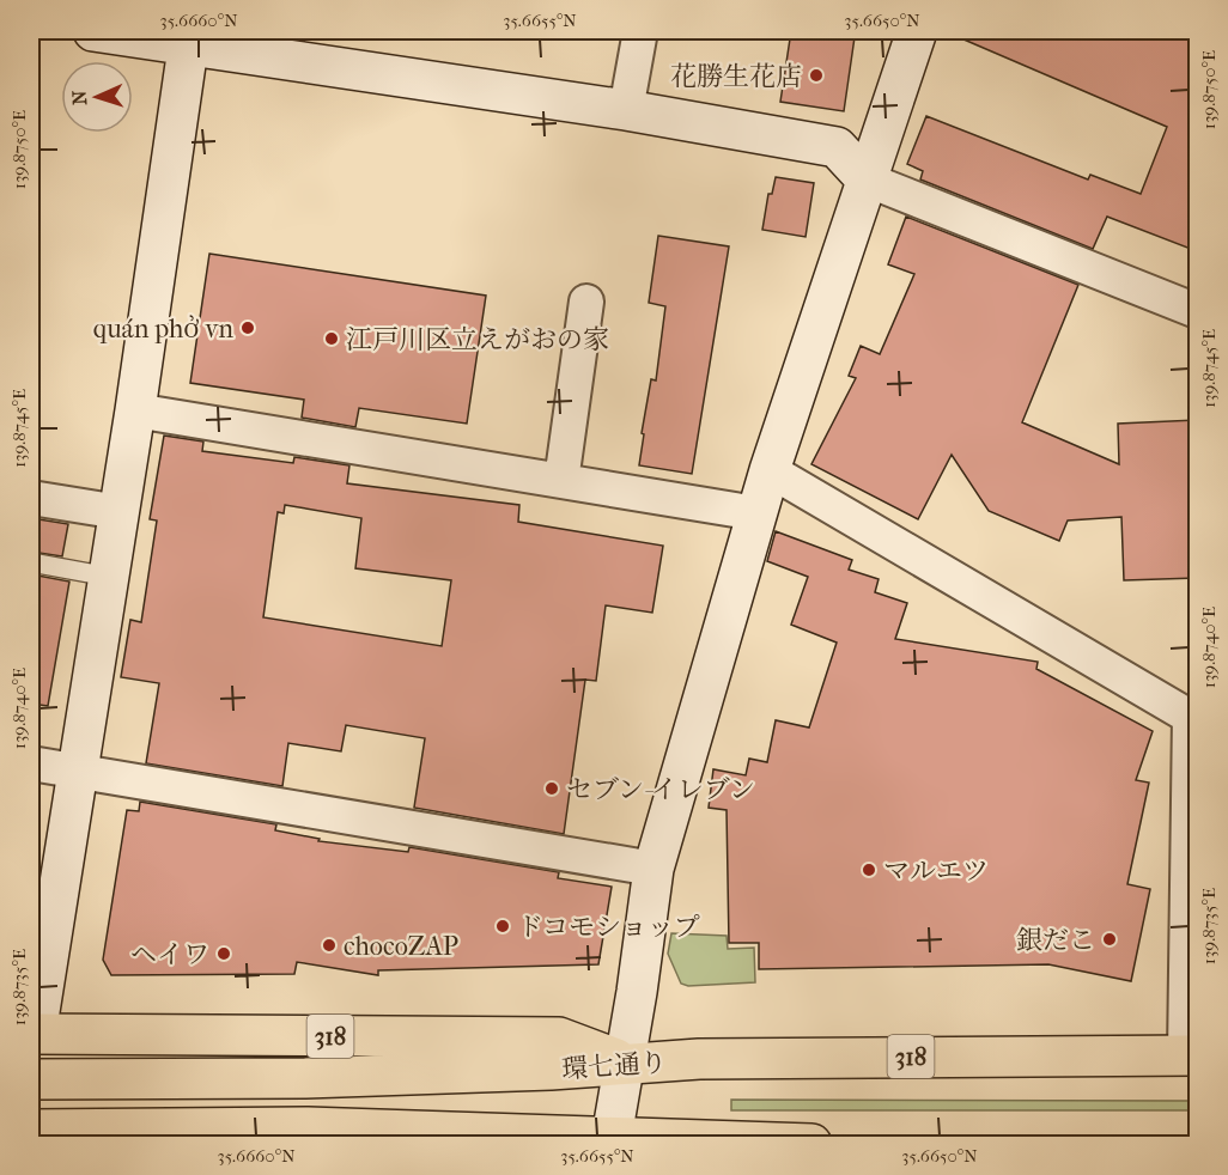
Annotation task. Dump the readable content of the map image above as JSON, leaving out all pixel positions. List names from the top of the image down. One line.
{"streets":{"main road":["318","環七通り"]},"crossings":[["318","環七通り"]],"places":["花勝生花店","quán phở vn","江戸川区立えがおの家","セブン-イレブン","マルエツ","ドコモショップ","銀だこ","chocoZAP","ヘイワ"],"north":"left","coordinates":["35.6660°N","35.6655°N","35.6650°N","139.8750°E","139.8745°E","139.8740°E","139.8735°E"]}
